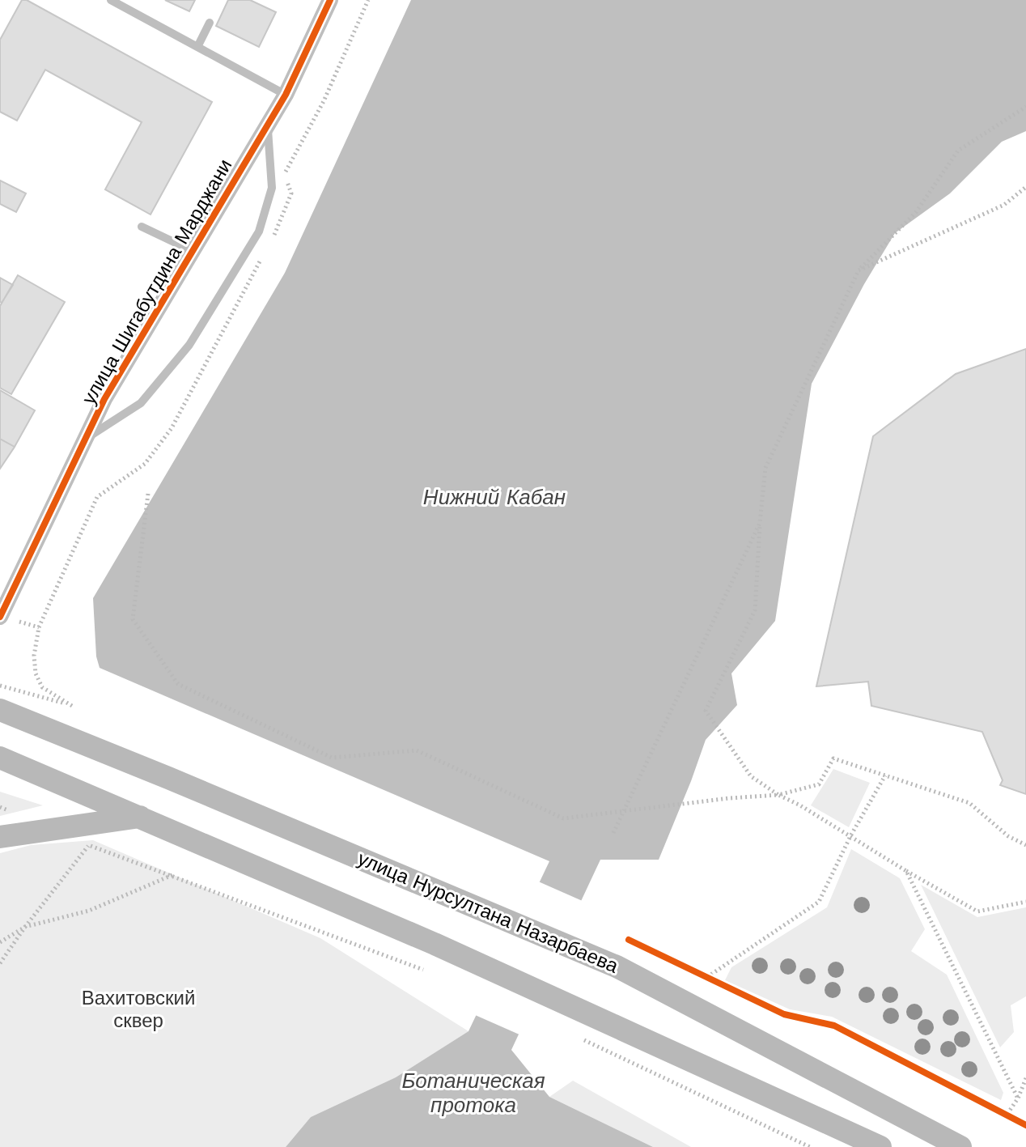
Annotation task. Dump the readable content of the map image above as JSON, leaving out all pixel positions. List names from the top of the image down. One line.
{"streets":{"main road":["улица Нурсултана Назарбаева"],"street":["улица Шигабутдина Марджани"]},"water":["Нижний Кабан","Ботаническая протока"],"parks":["Вахитовский сквер"]}
